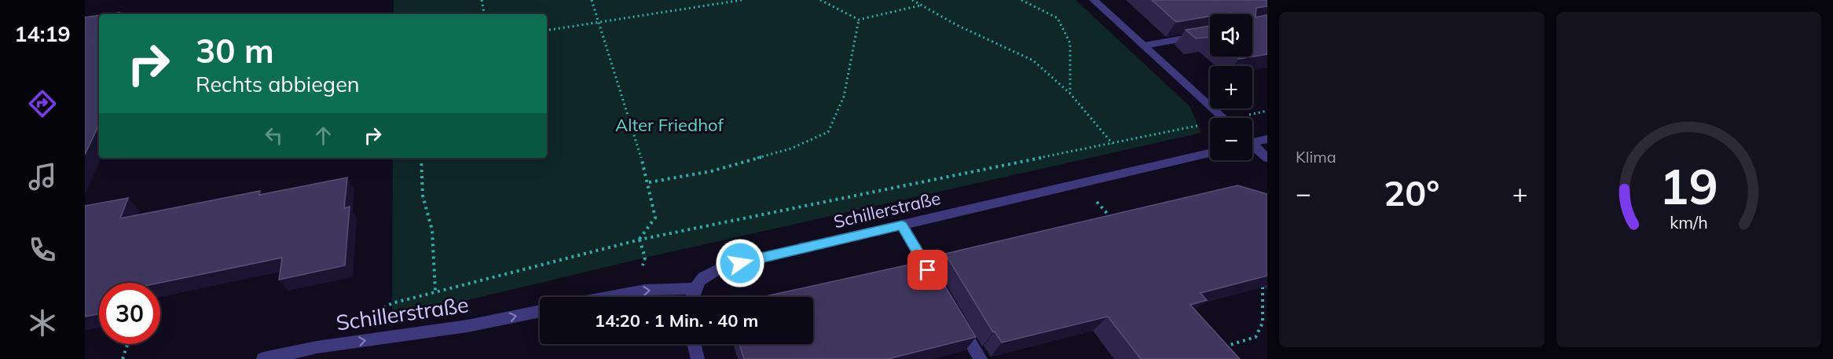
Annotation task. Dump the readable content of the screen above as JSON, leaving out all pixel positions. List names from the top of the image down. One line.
{"streets":{"street":["Schillerstraße"]},"parks":["Alter Friedhof"],"page":{"tabs":"14:19","tile":"Klima","map_buttons":["+","−"],"turn":["30 m","Rechts abbiegen"],"heat":["−","20°","+"],"limit":"30","trip":"14:20 · 1 Min. · 40 m","gauge":["19","km/h"]}}
